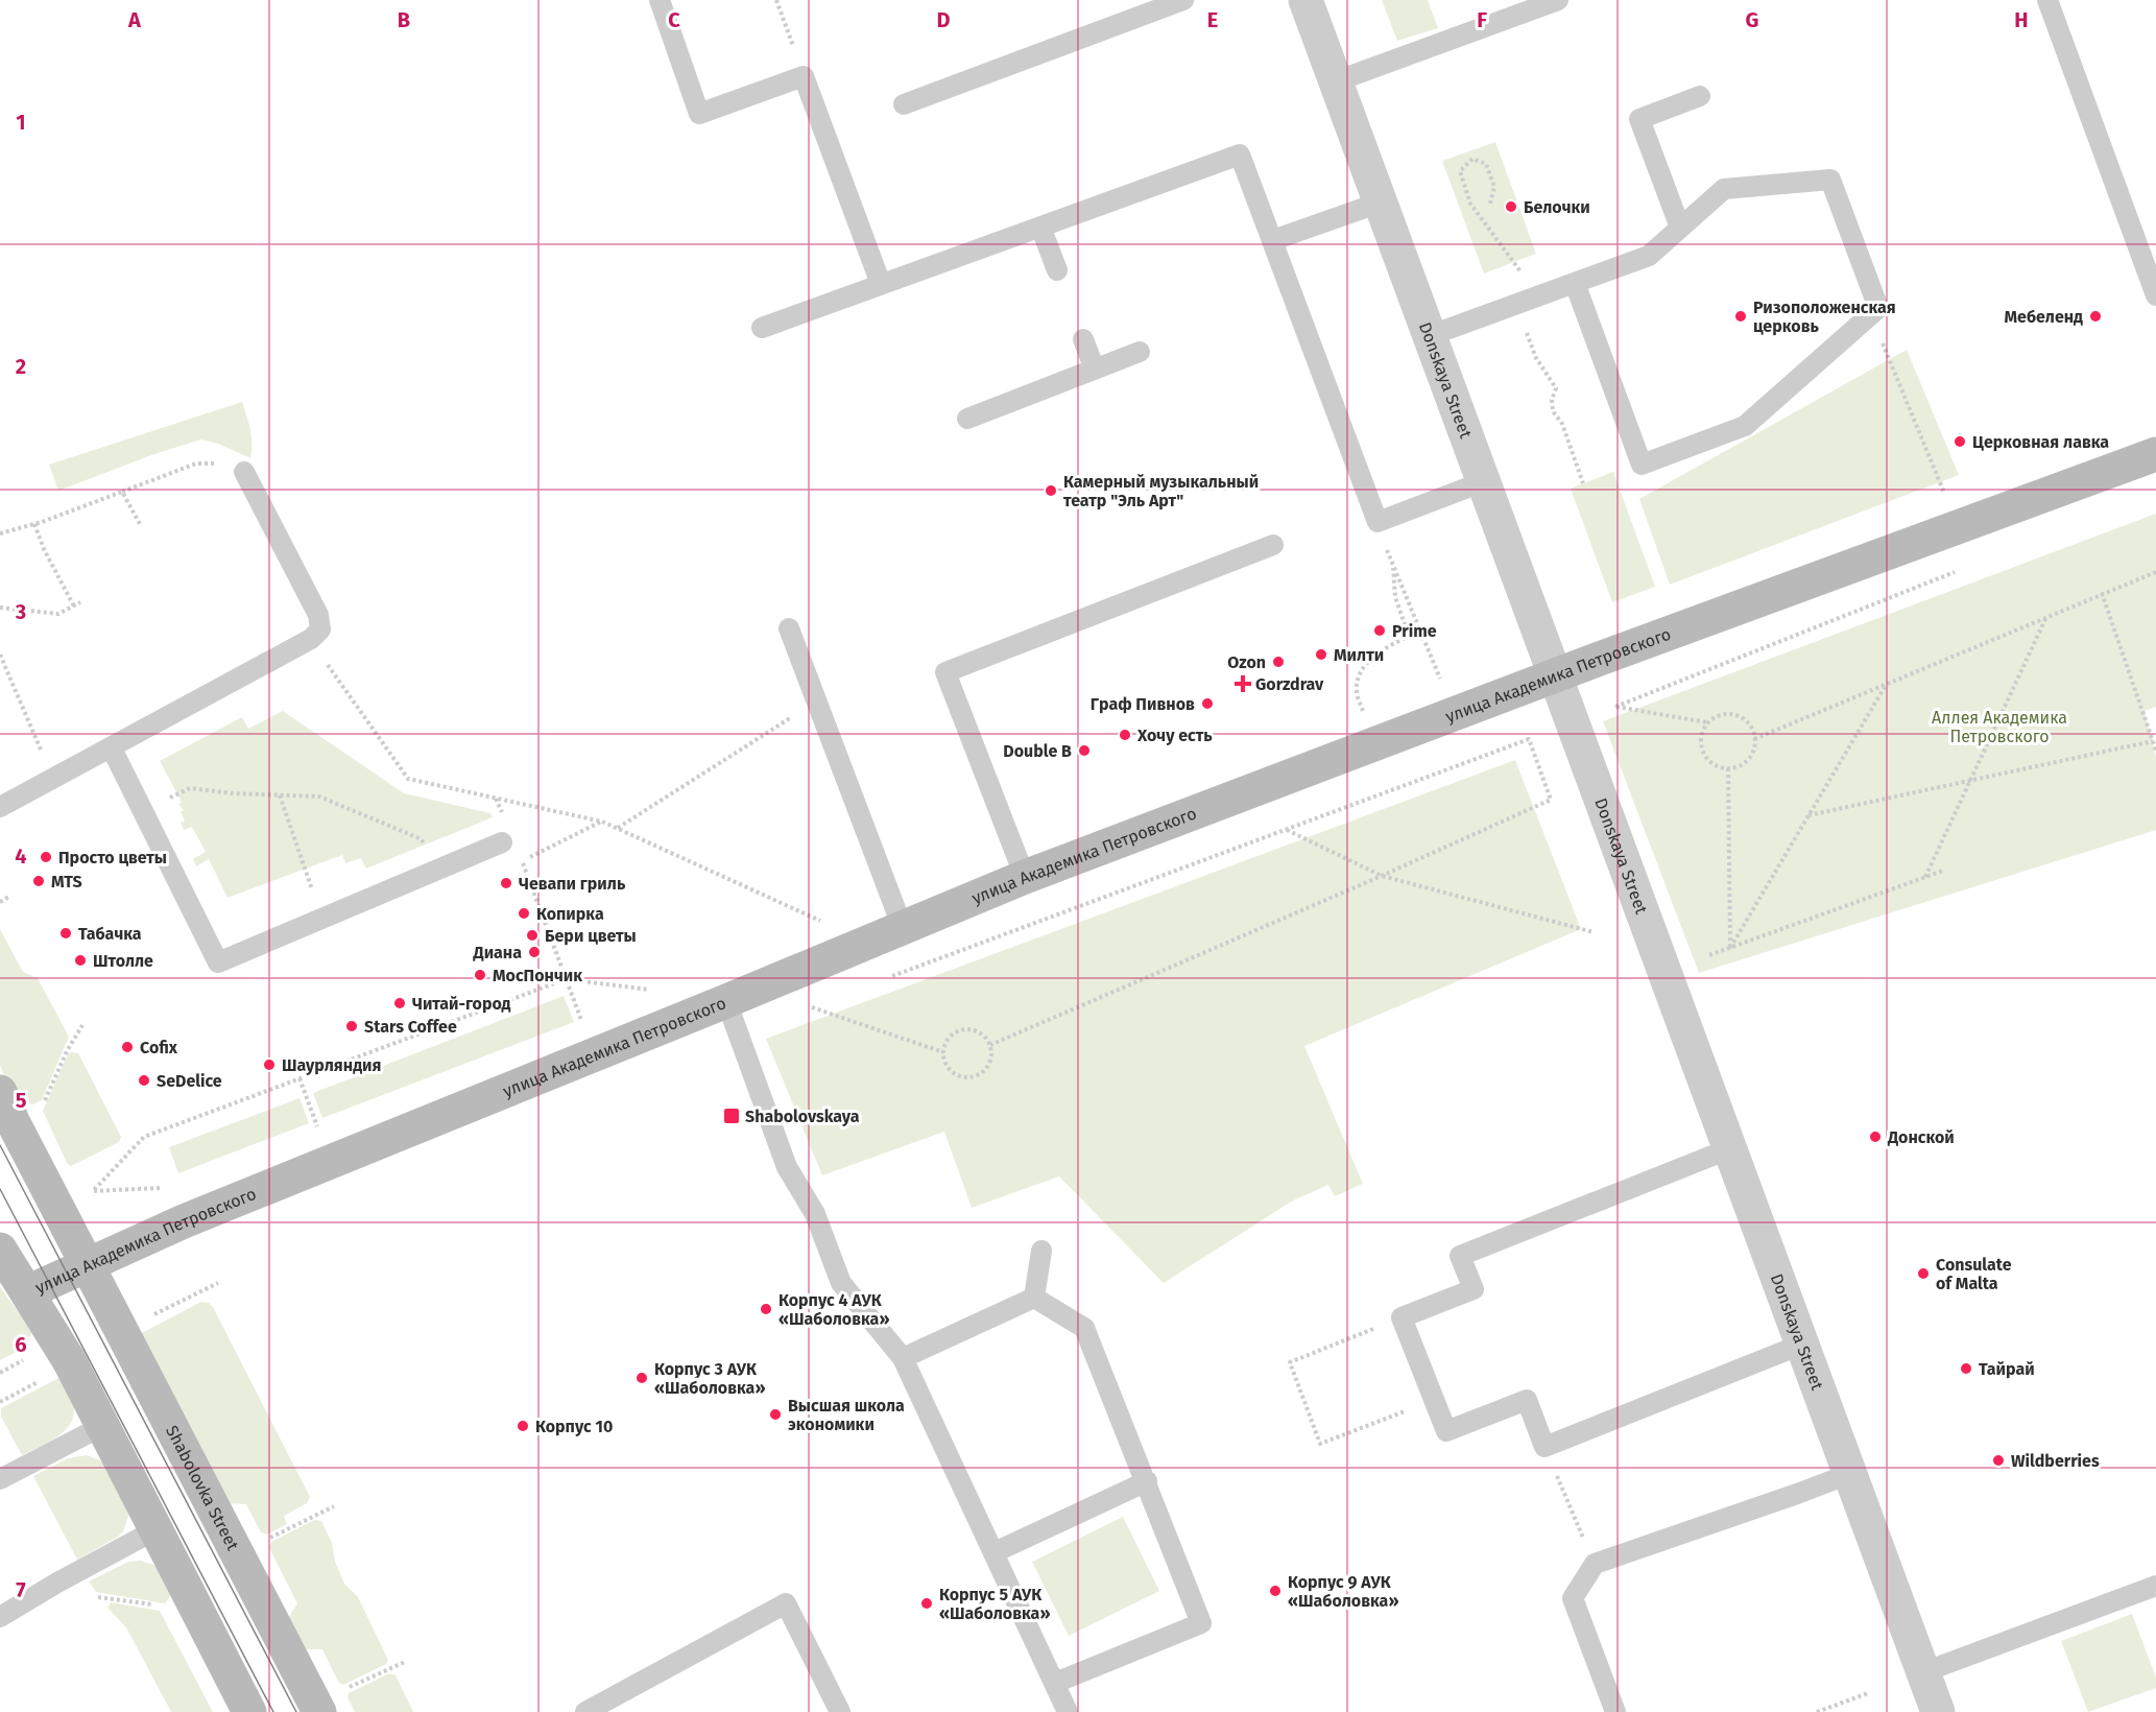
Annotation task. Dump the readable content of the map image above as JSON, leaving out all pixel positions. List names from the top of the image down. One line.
{"streets":{"street":["Donskaya Street","улица Академика Петровского","Shabolovka Street"]},"crossings":[["Donskaya Street","улица Академика Петровского"],["улица Академика Петровского","Shabolovka Street"]],"parks":["Аллея Академика Петровского"],"places":{"other":["Белочки","Ризоположенская церковь","Мебеленд","Церковная лавка","Камерный музыкальный театр \"Эль Арт\"","Prime","Милти","Ozon","Граф Пивнов","Хочу есть","Double B","Просто цветы","MTS","Чевапи гриль","Копирка","Табачка","Бери цветы","Диана","Штолле","МосПончик","Читай-город","Stars Coffee","Cofix","Шаурляндия","SeDelice","Донской","Consulate of Malta","Корпус 4 АУК «Шаболовка»","Тайрай","Корпус 3 АУК «Шаболовка»","Высшая школа экономики","Корпус 10","Wildberries","Корпус 9 АУК «Шаболовка»","Корпус 5 АУК «Шаболовка»"],"health":["Gorzdrav"],"transit":["Shabolovskaya"]},"grid":{"columns":["A","B","C","D","E","F","G","H"],"rows":["1","2","3","4","5","6","7"]}}
